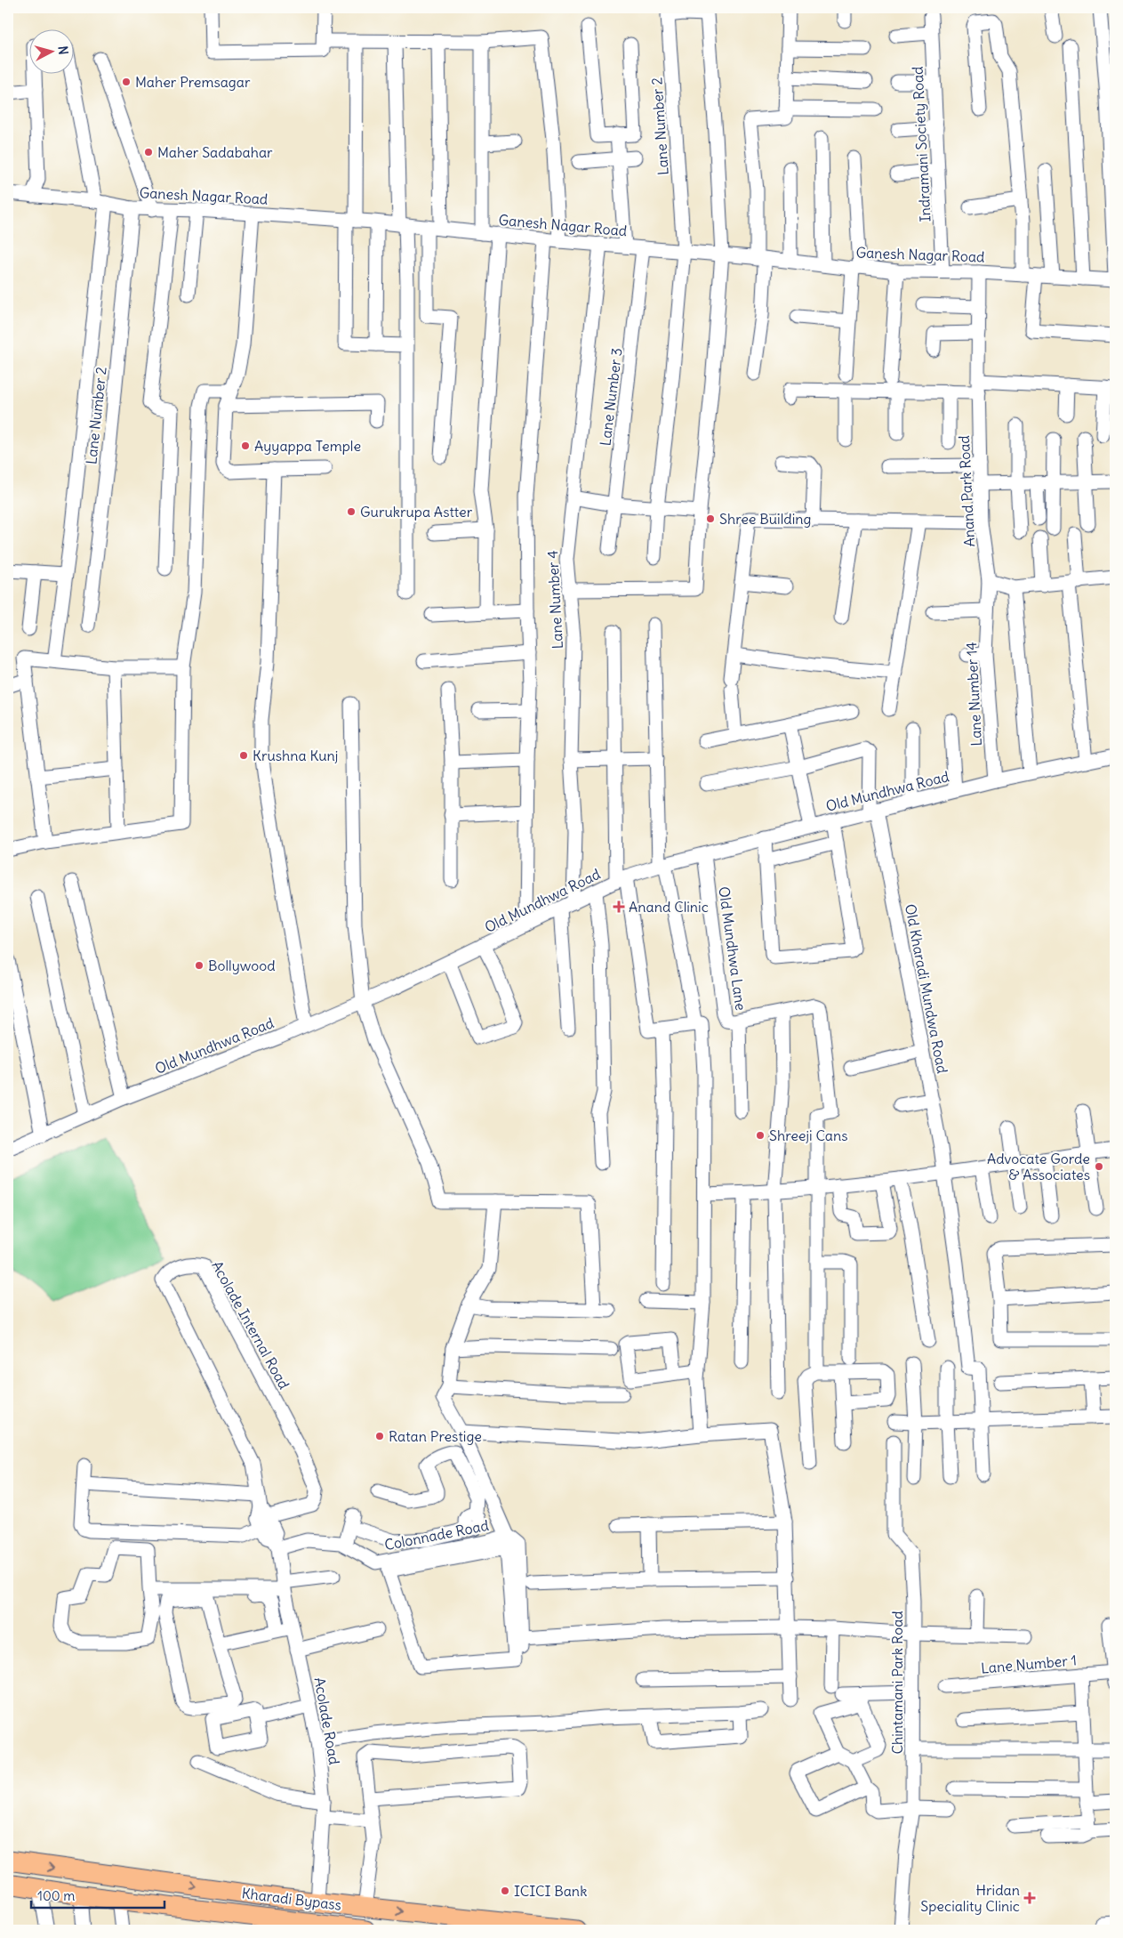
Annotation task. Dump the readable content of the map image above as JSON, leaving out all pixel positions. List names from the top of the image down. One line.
{"streets":{"highway":["Kharadi Bypass"],"street":["Lane Number 2","Indramani Society Road","Ganesh Nagar Road","Lane Number 3","Anand Park Road","Lane Number 4","Lane Number 14","Old Mundhwa Road","Old Mundhwa Lane","Old Kharadi Mundwa Road","Acolade Internal Road","Colonnade Road","Lane Number 1","Chintamani Park Road","Acolade Road"]},"crossings":[["Lane Number 2","Ganesh Nagar Road"],["Indramani Society Road","Ganesh Nagar Road"],["Ganesh Nagar Road","Lane Number 3"],["Ganesh Nagar Road","Anand Park Road"],["Ganesh Nagar Road","Lane Number 4"],["Anand Park Road","Lane Number 14"],["Lane Number 4","Old Mundhwa Road"],["Lane Number 14","Old Mundhwa Road"],["Old Mundhwa Road","Old Mundhwa Lane"],["Old Mundhwa Road","Old Kharadi Mundwa Road"],["Acolade Internal Road","Colonnade Road"],["Acolade Internal Road","Acolade Road"],["Colonnade Road","Acolade Road"],["Acolade Road","Kharadi Bypass"]],"places":{"other":["Maher Premsagar","Maher Sadabahar","Ayyappa Temple","Gurukrupa Astter","Shree Building","Krushna Kunj","Bollywood","Shreeji Cans","Advocate Gorde & Associates","Ratan Prestige","ICICI Bank"],"health":["Anand Clinic","Hridan Speciality Clinic"]},"scale_bar":"100 m","north":"right"}
